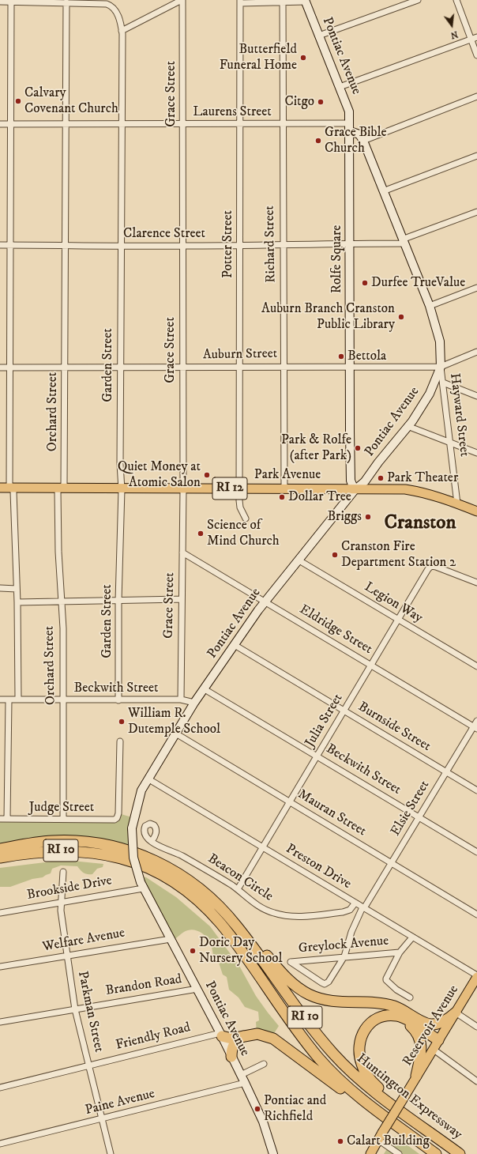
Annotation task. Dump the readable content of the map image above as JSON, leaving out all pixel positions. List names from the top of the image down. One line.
{"streets":{"highway":["RI 10","Huntington Expressway"],"main road":["Pontiac Avenue","Rolfe Square","Park Avenue","RI 12","Reservoir Avenue"],"street":["Grace Street","Laurens Street","Clarence Street","Potter Street","Richard Street","Auburn Street","Garden Street","Orchard Street","Hayward Street","Legion Way","Eldridge Street","Beckwith Street","Julia Street","Burnside Street","Judge Street","Elsie Street","Mauran Street","Preston Drive","Beacon Circle","Brookside Drive","Welfare Avenue","Greylock Avenue","Brandon Road","Parkman Street","Friendly Road","Paine Avenue"]},"crossings":[["Pontiac Avenue","Laurens Street"],["Pontiac Avenue","Clarence Street"],["Pontiac Avenue","Rolfe Square"],["Pontiac Avenue","Auburn Street"],["Pontiac Avenue","Hayward Street"],["Pontiac Avenue","Park Avenue"],["Pontiac Avenue","Legion Way"],["Pontiac Avenue","Eldridge Street"],["Pontiac Avenue","Beckwith Street"],["Pontiac Avenue","Burnside Street"],["Pontiac Avenue","Mauran Street"],["Pontiac Avenue","Preston Drive"],["Pontiac Avenue","Brookside Drive"],["Pontiac Avenue","Welfare Avenue"],["Pontiac Avenue","Brandon Road"],["Pontiac Avenue","Friendly Road"],["Pontiac Avenue","Paine Avenue"],["Grace Street","Laurens Street"],["Grace Street","Clarence Street"],["Grace Street","Auburn Street"],["Grace Street","Park Avenue"],["Grace Street","Eldridge Street"],["Grace Street","Beckwith Street"],["Laurens Street","Potter Street"],["Laurens Street","Richard Street"],["Laurens Street","Rolfe Square"],["Laurens Street","Garden Street"],["Laurens Street","Orchard Street"],["Clarence Street","Potter Street"],["Clarence Street","Richard Street"],["Clarence Street","Rolfe Square"],["Clarence Street","Garden Street"],["Clarence Street","Orchard Street"],["Potter Street","Auburn Street"],["Potter Street","Park Avenue"],["Richard Street","Auburn Street"],["Richard Street","Park Avenue"],["Rolfe Square","Auburn Street"],["Rolfe Square","Park Avenue"],["Auburn Street","Garden Street"],["Auburn Street","Orchard Street"],["Auburn Street","Hayward Street"],["Garden Street","Orchard Street"],["Garden Street","Park Avenue"],["Garden Street","Beckwith Street"],["Orchard Street","Park Avenue"],["Orchard Street","Beckwith Street"],["Orchard Street","Judge Street"],["Hayward Street","Park Avenue"],["Legion Way","Julia Street"],["Eldridge Street","Julia Street"],["Eldridge Street","Elsie Street"],["Beckwith Street","Julia Street"],["Beckwith Street","Elsie Street"],["Julia Street","Burnside Street"],["Julia Street","Mauran Street"],["Julia Street","Preston Drive"],["Julia Street","Beacon Circle"],["Burnside Street","Elsie Street"],["Elsie Street","Mauran Street"],["Elsie Street","Preston Drive"],["Elsie Street","Greylock Avenue"],["Preston Drive","Beacon Circle"],["Preston Drive","Greylock Avenue"],["Preston Drive","Reservoir Avenue"],["Brookside Drive","Parkman Street"],["Welfare Avenue","Parkman Street"],["Brandon Road","Parkman Street"],["Parkman Street","Friendly Road"],["Parkman Street","Paine Avenue"]],"districts":["Cranston"],"places":["Butterfield Funeral Home","Calvary Covenant Church","Citgo","Grace Bible Church","Durfee TrueValue","Auburn Branch Cranston Public Library","Bettola","Park & Rolfe (after Park)","Quiet Money at Atomic Salon","Park Theater","Dollar Tree","Briggs","Science of Mind Church","Cranston Fire Department Station 2","William R. Dutemple School","Doric Day Nursery School","Pontiac and Richfield","Calart Building"],"north":"bottom"}
